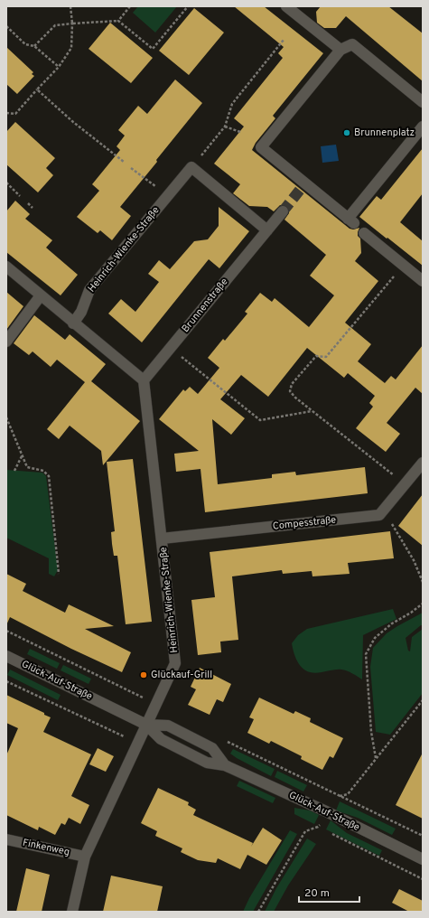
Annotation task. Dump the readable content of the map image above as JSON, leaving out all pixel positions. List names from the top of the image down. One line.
{"streets":{"street":["Heinrich-Wienke-Straße","Brunnenstraße","Compesstraße","Glück-Auf-Straße","Finkenweg"]},"crossings":[["Heinrich-Wienke-Straße","Brunnenstraße"],["Heinrich-Wienke-Straße","Compesstraße"],["Heinrich-Wienke-Straße","Glück-Auf-Straße"],["Heinrich-Wienke-Straße","Finkenweg"]],"places":["Brunnenplatz","Glückauf-Grill"],"scale_bar":"20 m"}
